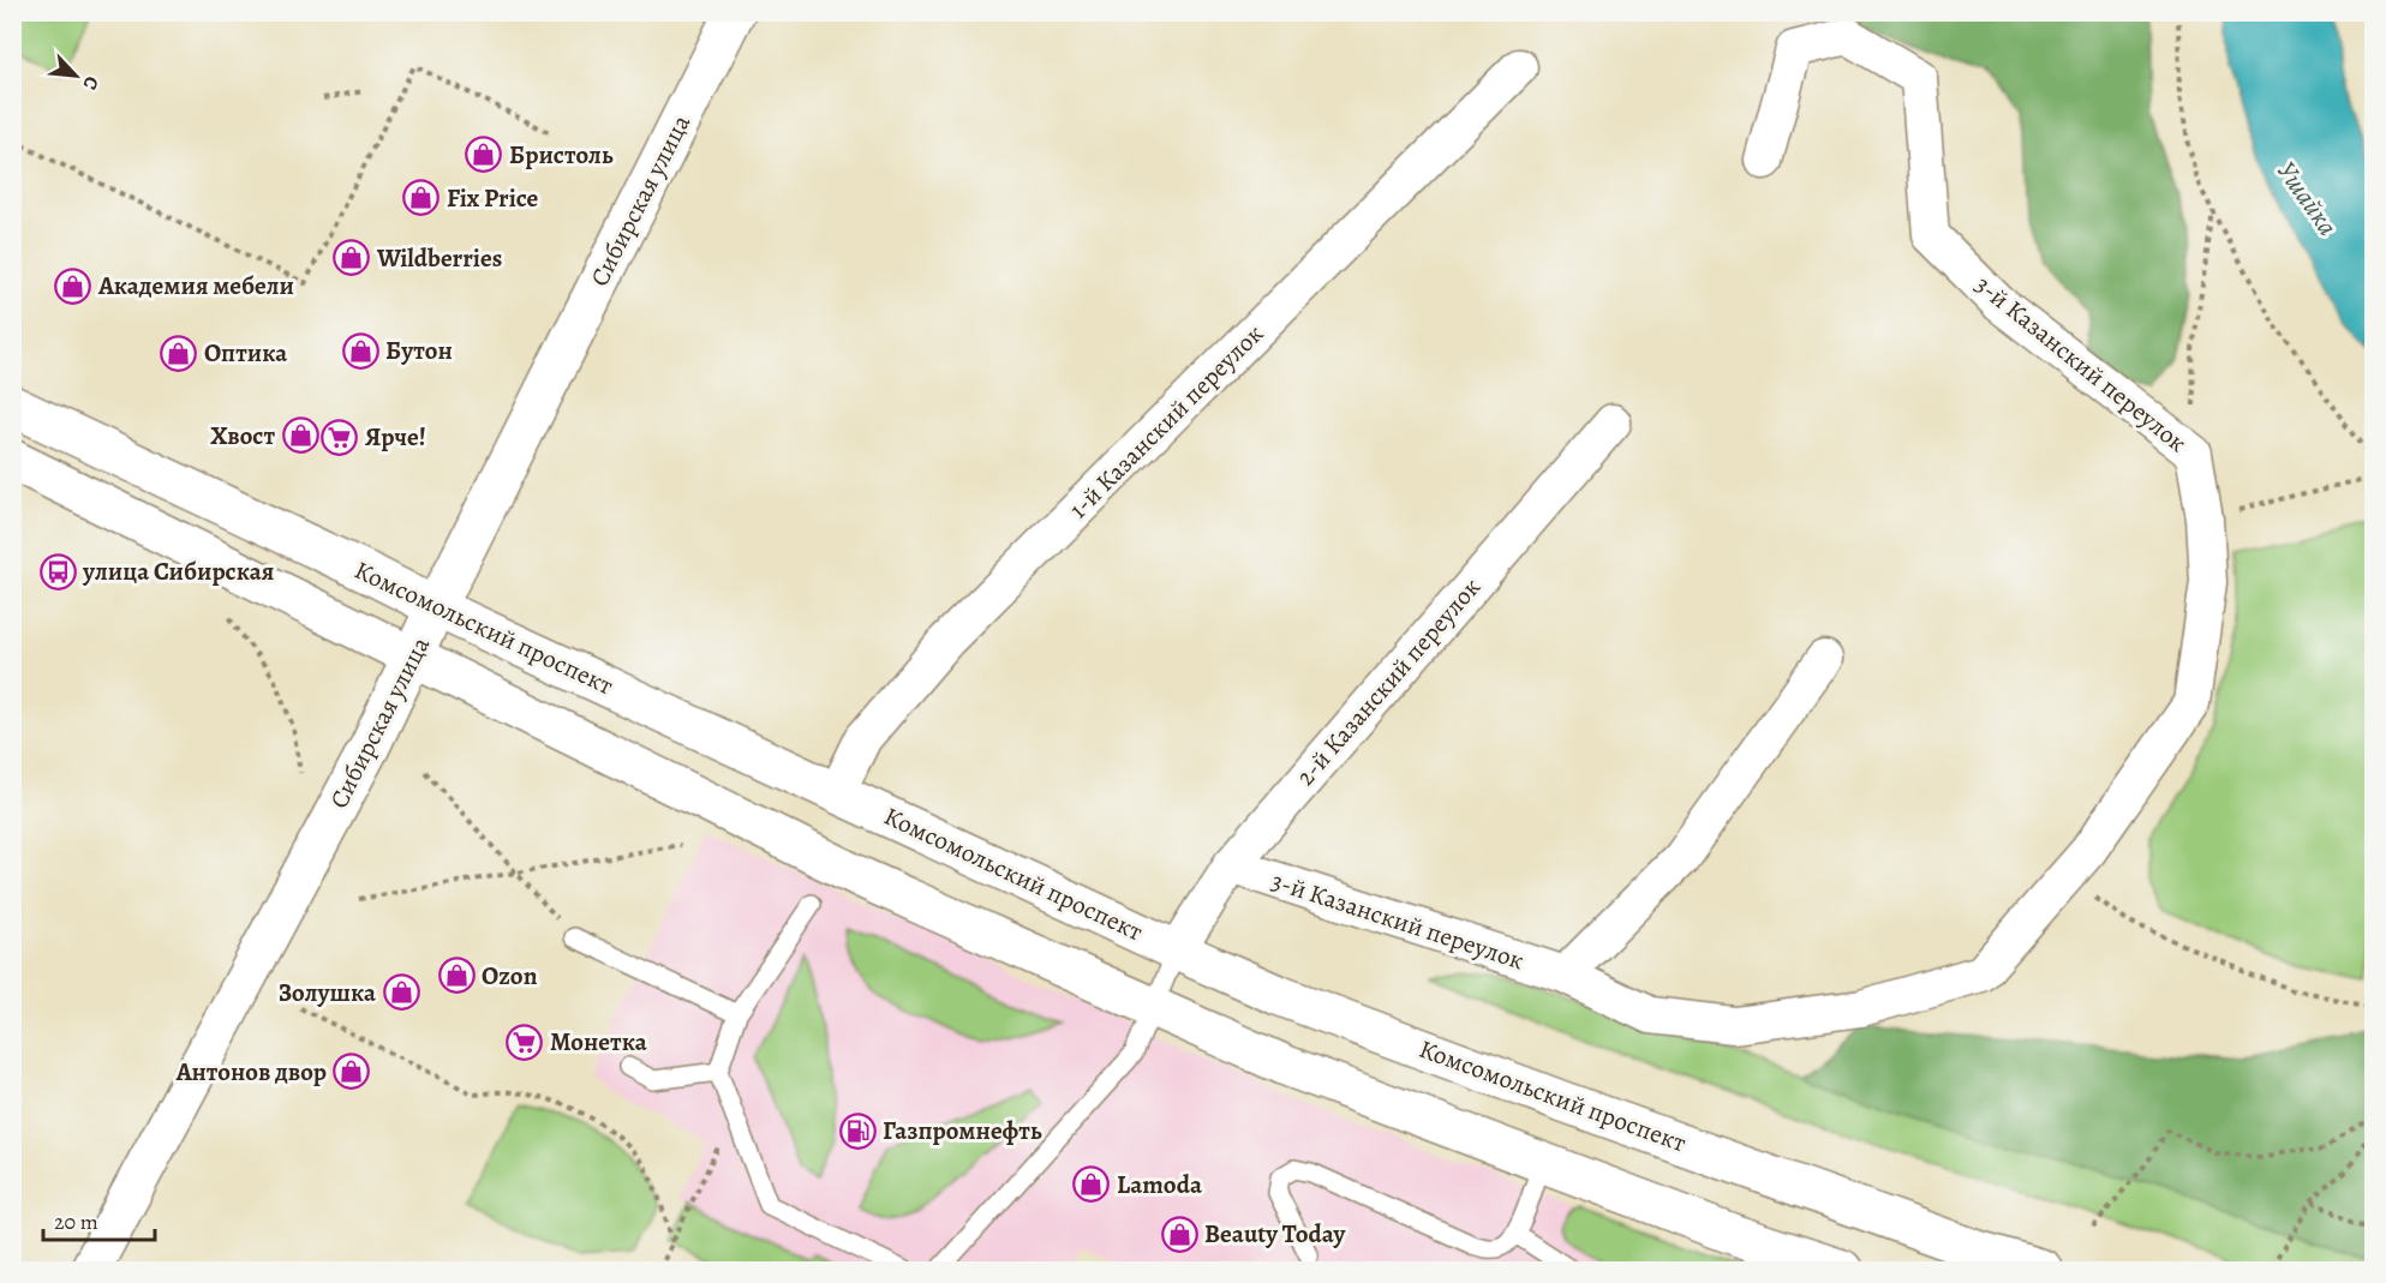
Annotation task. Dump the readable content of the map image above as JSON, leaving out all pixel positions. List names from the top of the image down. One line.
{"streets":{"main road":["Сибирская улица","Комсомольский проспект"],"street":["3-й Казанский переулок","1-й Казанский переулок","2-й Казанский переулок"]},"crossings":[["Сибирская улица","Комсомольский проспект"],["3-й Казанский переулок","2-й Казанский переулок"],["1-й Казанский переулок","Комсомольский проспект"],["Комсомольский проспект","2-й Казанский переулок"]],"water":["Ушайка"],"places":{"shop":["Бристоль","Fix Price","Wildberries","Академия мебели","Бутон","Оптика","Хвост","Ozon","Золушка","Антонов двор","Lamoda","Beauty Today"],"supermarket":["Ярче!","Монетка"],"bus stop":["улица Сибирская"],"fuel station":["Газпромнефть"]},"scale_bar":"20 m","north":"bottom right"}
